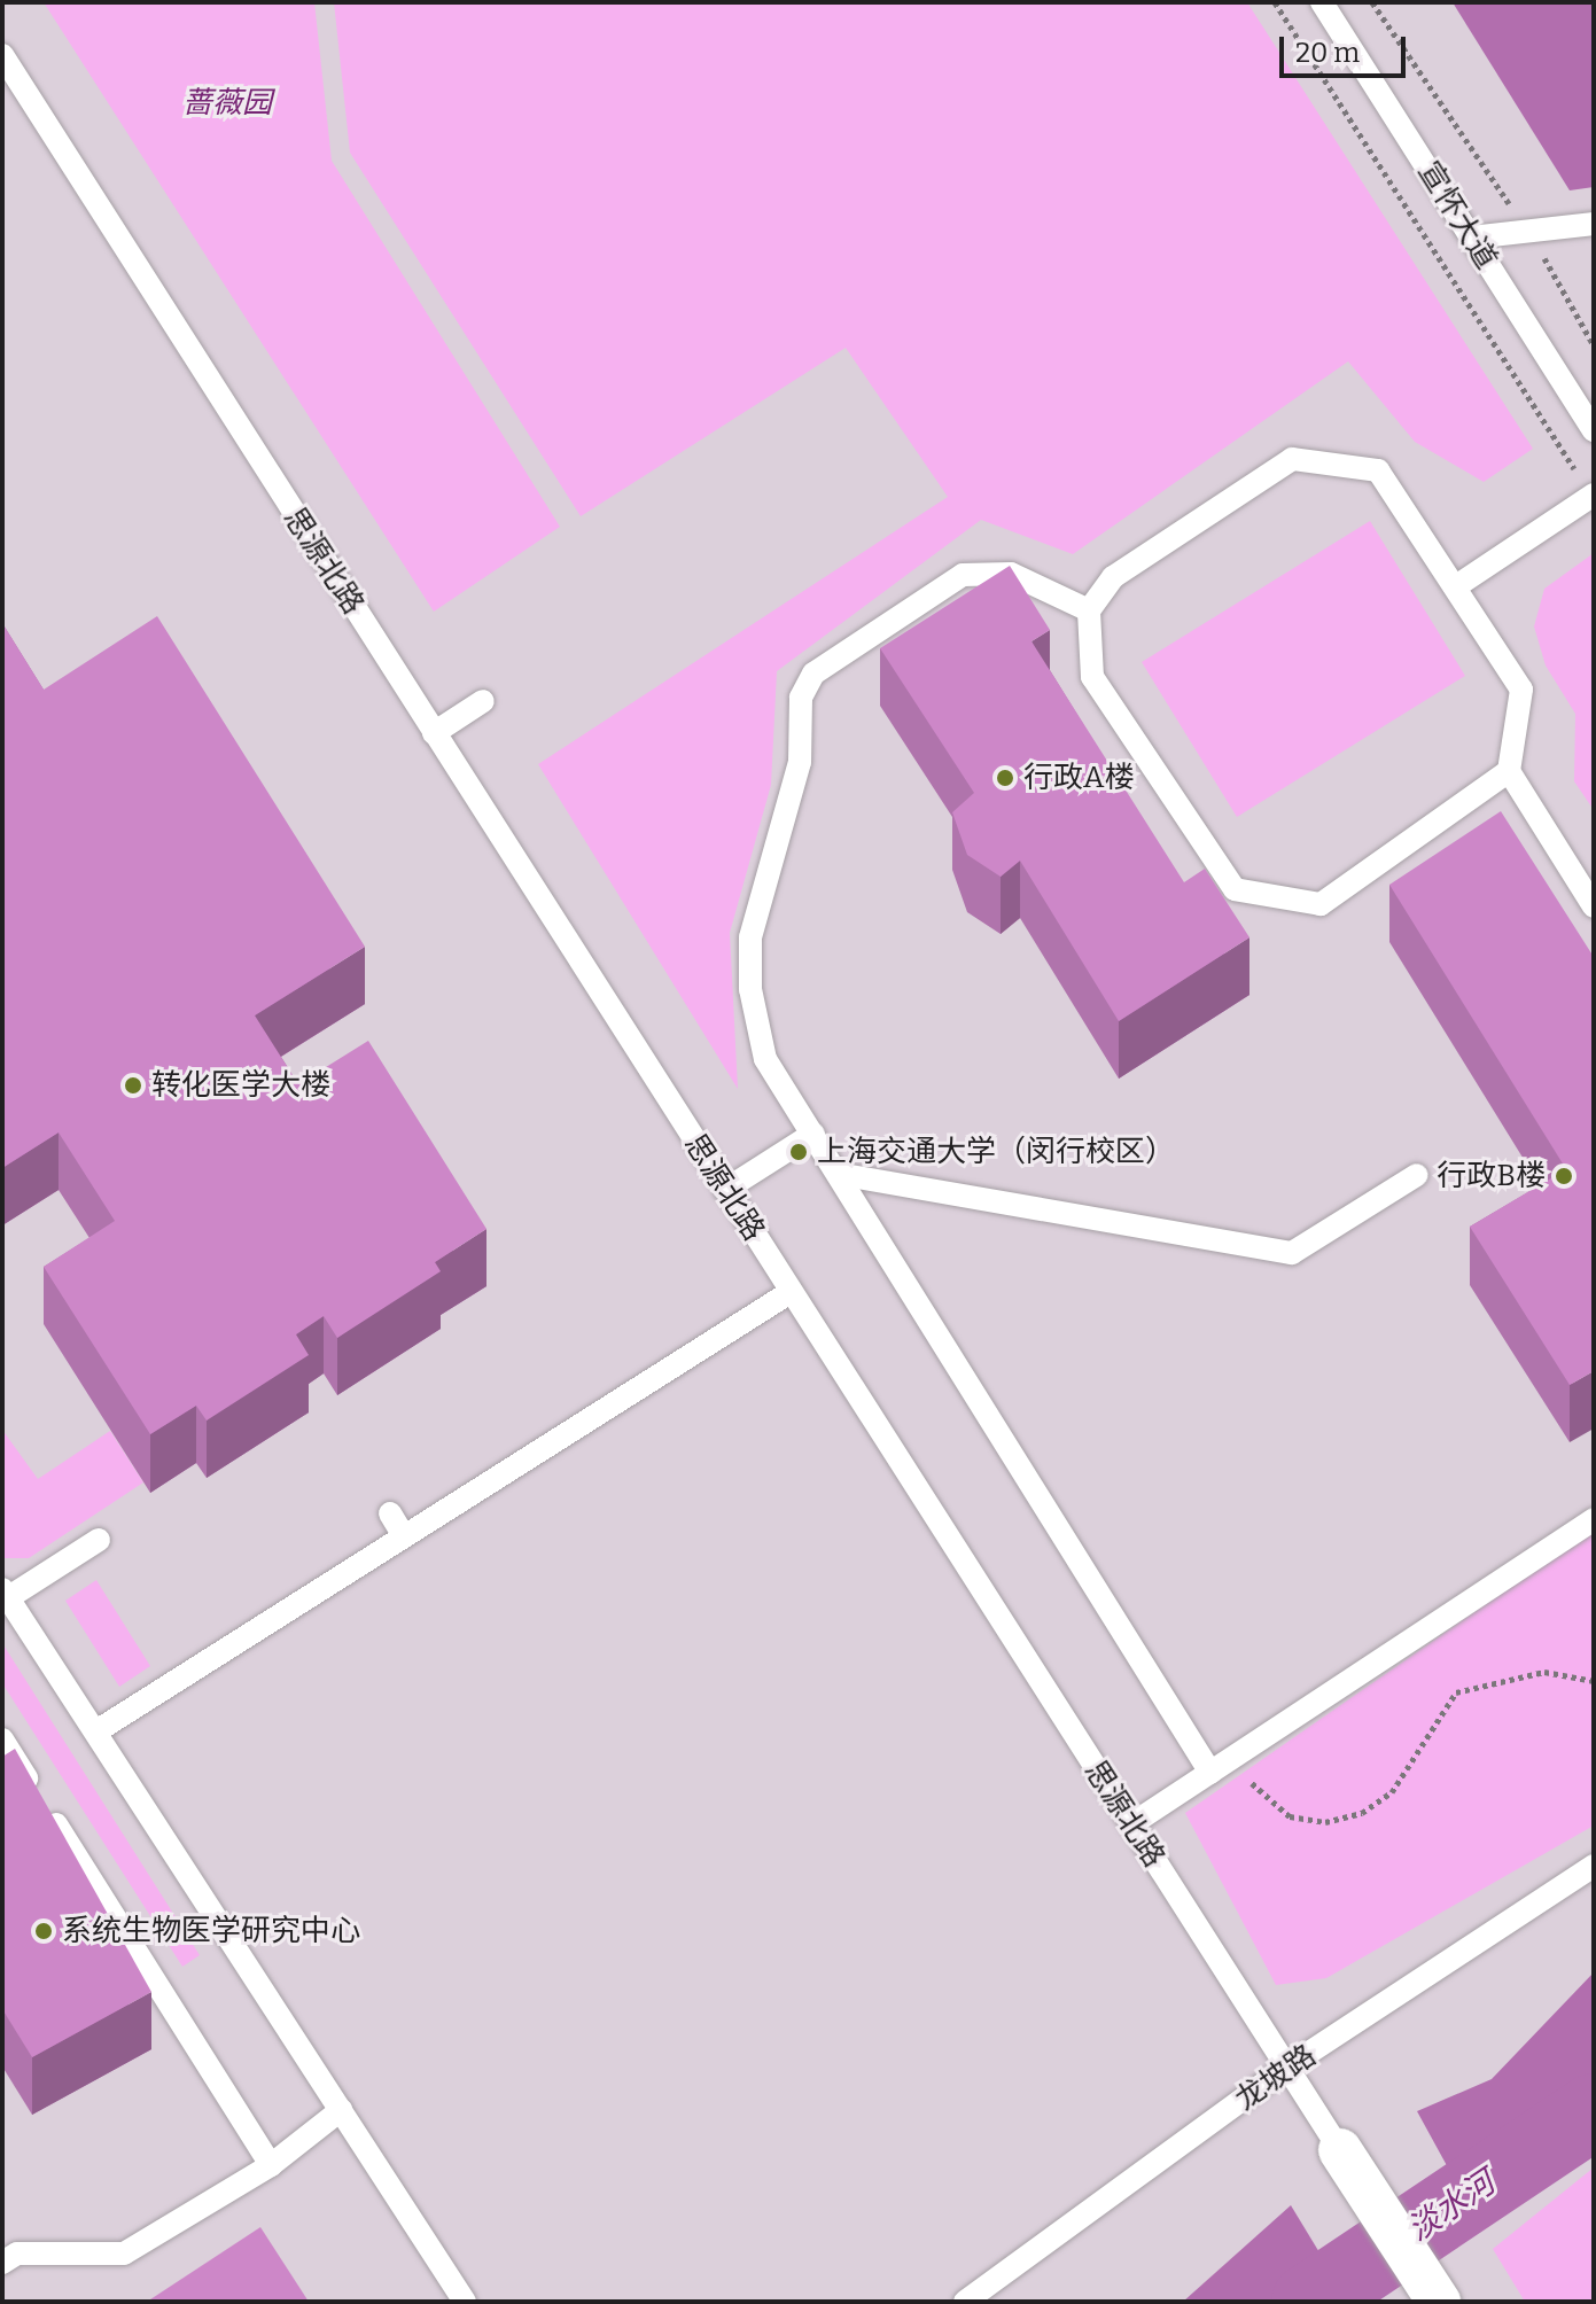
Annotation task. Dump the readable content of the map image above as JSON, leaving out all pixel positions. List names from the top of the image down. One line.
{"streets":{"street":["思源北路"],"lane":["宣怀大道","龙坡路"]},"crossings":[["思源北路","龙坡路"]],"water":["淡水河"],"parks":["蔷薇园"],"places":["行政A楼","转化医学大楼","上海交通大学（闵行校区）","行政B楼","系统生物医学研究中心"],"scale_bar":"20 m"}
